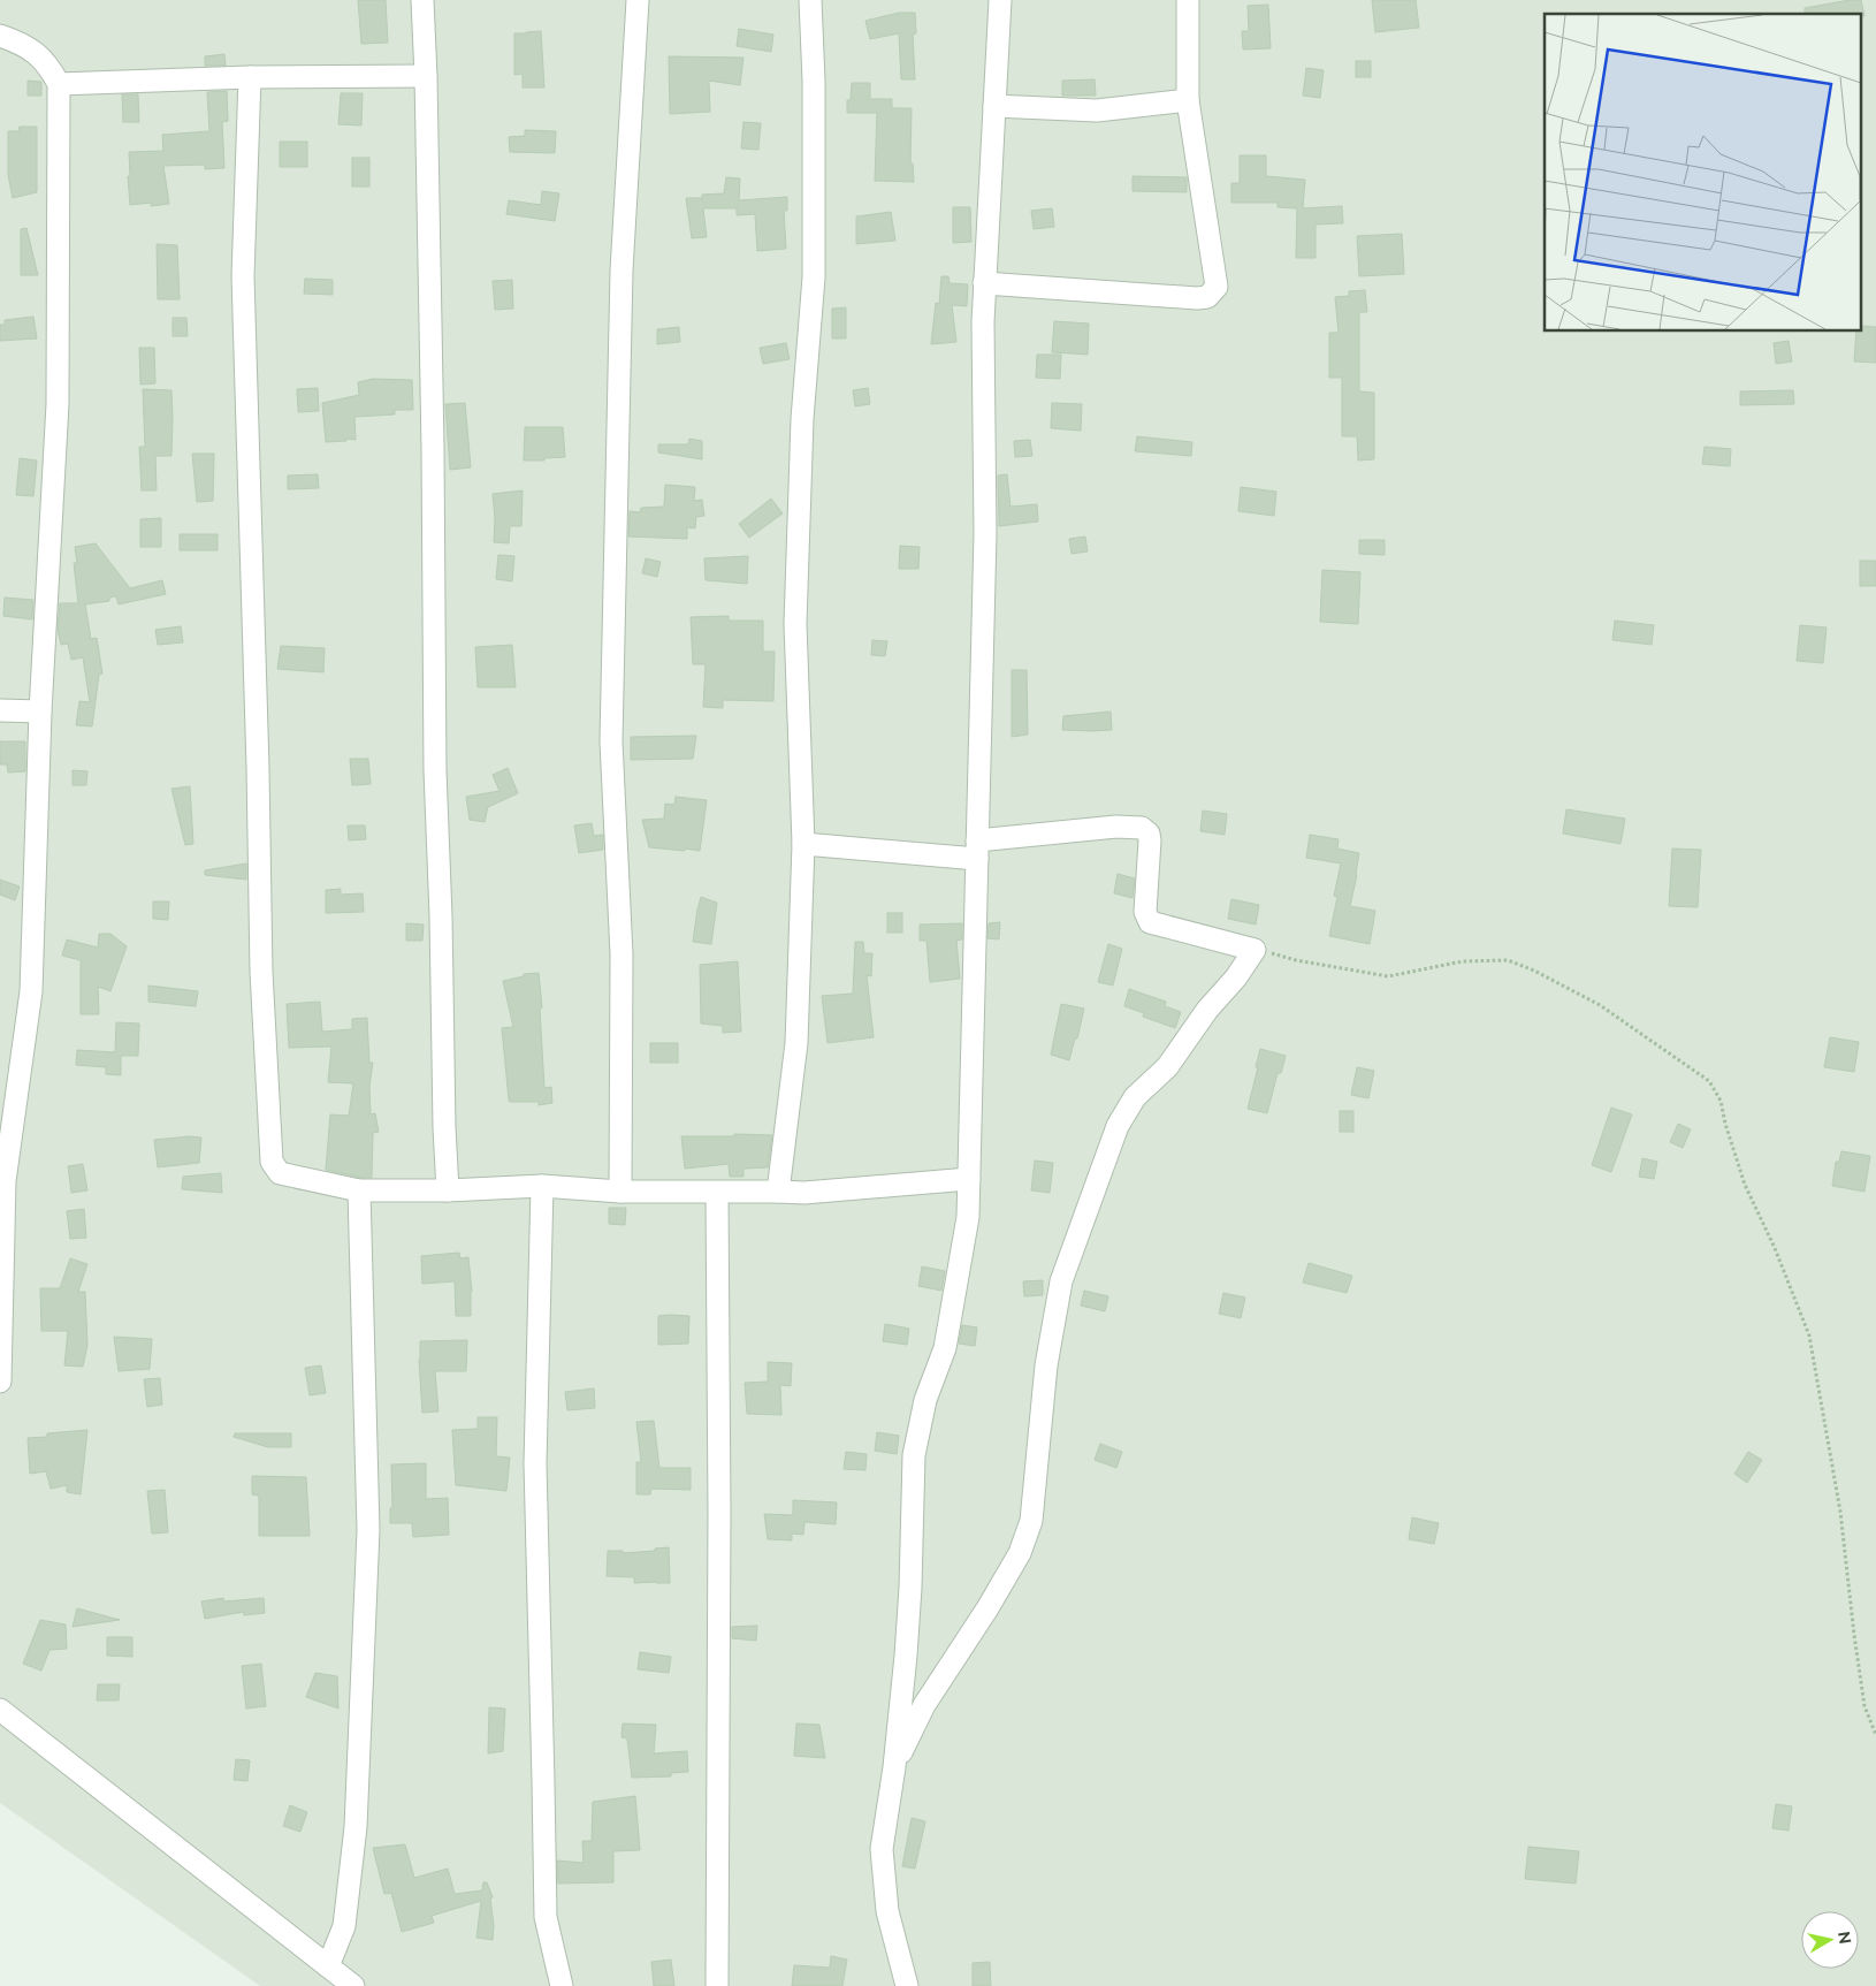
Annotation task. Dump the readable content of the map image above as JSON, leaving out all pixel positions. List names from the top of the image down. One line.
{"north":"right"}
